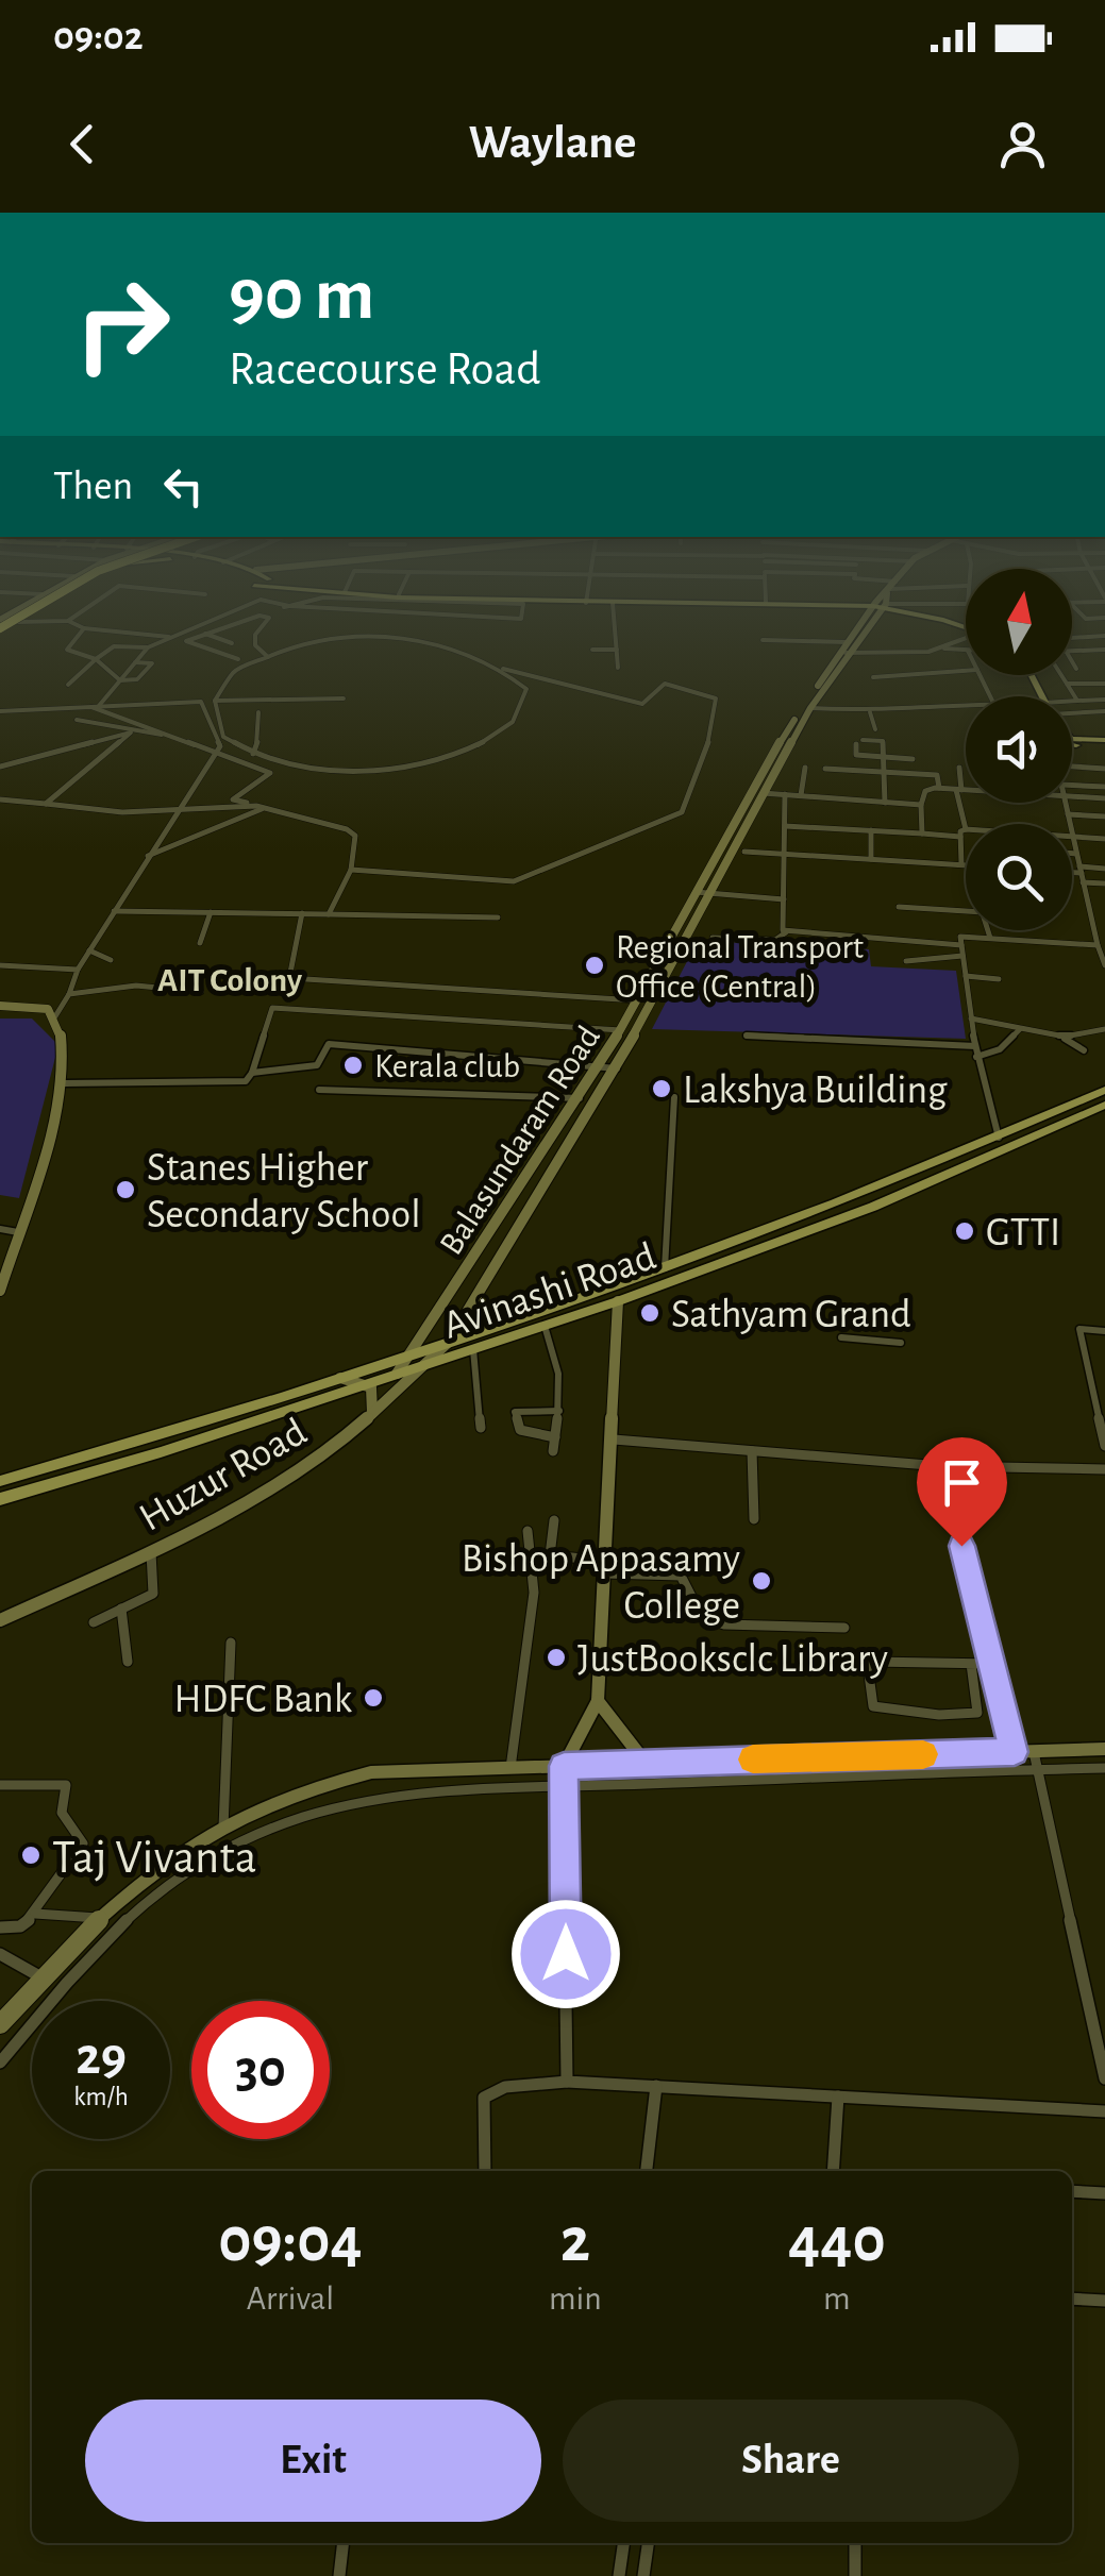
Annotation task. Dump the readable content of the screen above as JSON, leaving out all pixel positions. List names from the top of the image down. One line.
{"streets":{"main road":["Balasundaram Road","Avinashi Road","Huzur Road"]},"crossings":[["Balasundaram Road","Avinashi Road"],["Balasundaram Road","Huzur Road"],["Avinashi Road","Huzur Road"]],"districts":["AIT Colony"],"places":["Regional Transport Office (Central)","Kerala club","Lakshya Building","Stanes Higher Secondary School","GTTI","Sathyam Grand","Bishop Appasamy College","JustBooksclc Library","HDFC Bank","Taj Vivanta"],"north":"top","page":{"status":"09:02","header":"Waylane","turn":["90 m","Racecourse Road"],"then":"Then","speed":"29 km/h","limit":"30","eta":["09:04","Arrival","2","min","440","m"],"buttons":["Exit","Share"]}}
